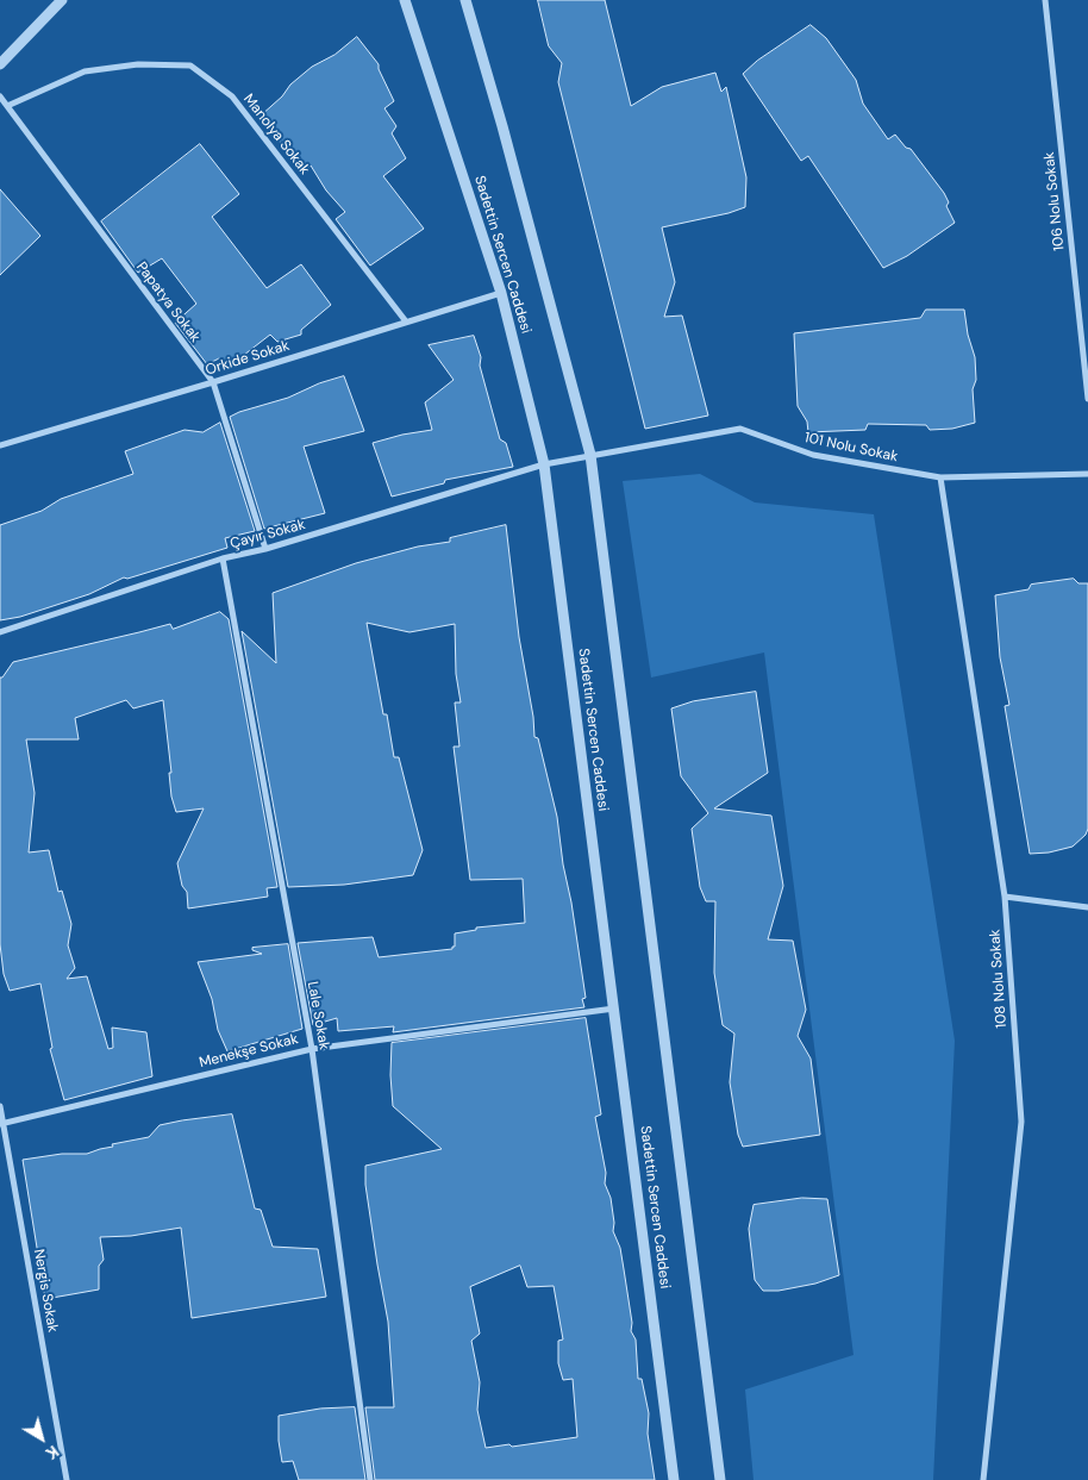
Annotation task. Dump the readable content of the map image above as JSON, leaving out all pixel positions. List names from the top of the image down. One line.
{"streets":{"street":["Manolya Sokak","106 Nolu Sokak","Sadettin Sercen Caddesi","Papatya Sokak","Orkide Sokak","101 Nolu Sokak","Çayır Sokak","108 Nolu Sokak","Lale Sokak","Menekşe Sokak","Nergis Sokak"]},"crossings":[["Manolya Sokak","Papatya Sokak"],["Manolya Sokak","Orkide Sokak"],["Sadettin Sercen Caddesi","Orkide Sokak"],["Sadettin Sercen Caddesi","101 Nolu Sokak"],["Sadettin Sercen Caddesi","Çayır Sokak"],["Sadettin Sercen Caddesi","Menekşe Sokak"],["Papatya Sokak","Orkide Sokak"],["Papatya Sokak","Çayır Sokak"],["101 Nolu Sokak","Çayır Sokak"],["101 Nolu Sokak","108 Nolu Sokak"],["Çayır Sokak","Lale Sokak"],["Lale Sokak","Menekşe Sokak"],["Menekşe Sokak","Nergis Sokak"]],"north":"bottom right"}
